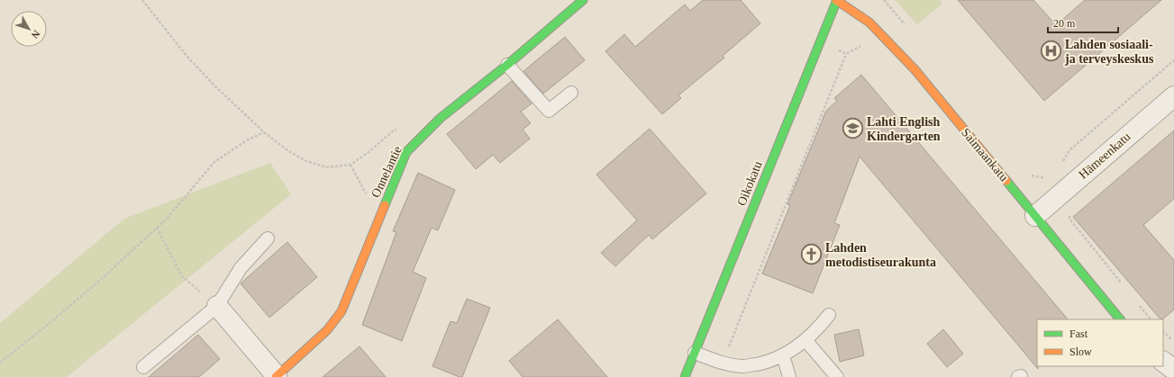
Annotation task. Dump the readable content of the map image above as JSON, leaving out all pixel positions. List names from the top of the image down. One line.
{"streets":{"street":["Saimaankatu","Hämeenkatu","Onnelantie","Oikokatu"]},"crossings":[["Saimaankatu","Hämeenkatu"],["Saimaankatu","Oikokatu"]],"places":{"hospital":["Lahden sosiaali- ja terveyskeskus"],"school or university":["Lahti English Kindergarten"],"church":["Lahden metodistiseurakunta"]},"legend":["Fast","Slow"],"scale_bar":"20 m","north":"bottom right"}
